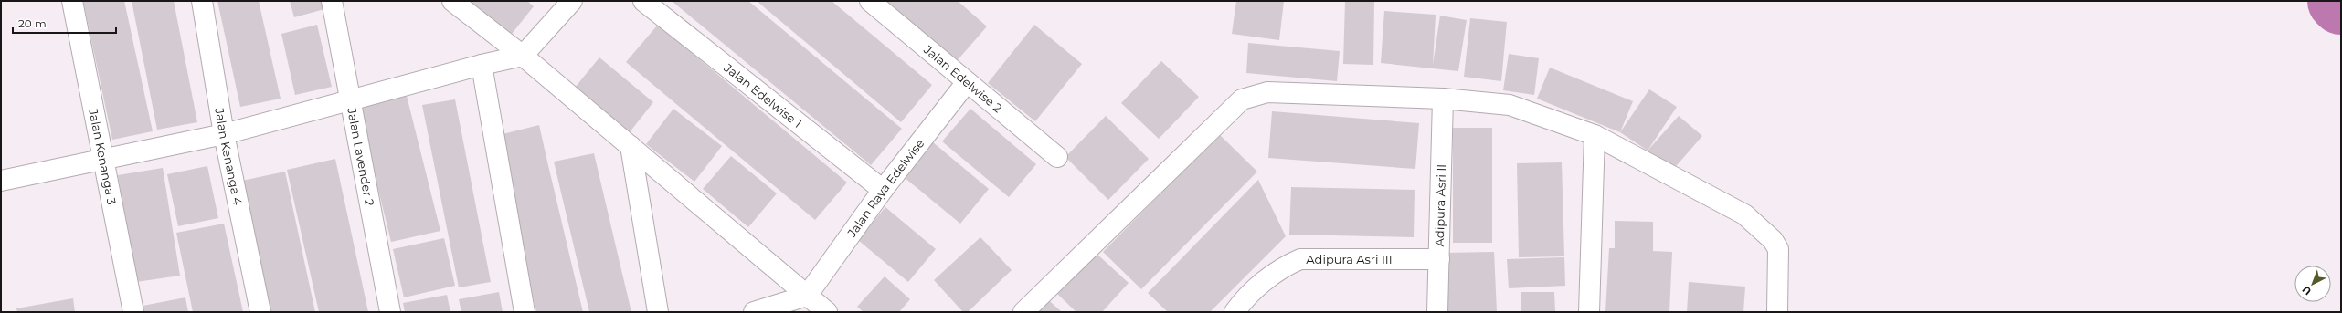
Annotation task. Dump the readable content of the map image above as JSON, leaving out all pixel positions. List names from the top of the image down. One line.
{"streets":{"street":["Jalan Edelwise 2","Jalan Edelwise 1","Jalan Lavender 2","Jalan Kenanga 3","Jalan Kenanga 4","Jalan Raya Edelwise","Adipura Asri II","Adipura Asri III"]},"crossings":[["Jalan Edelwise 2","Jalan Raya Edelwise"],["Jalan Edelwise 1","Jalan Raya Edelwise"],["Adipura Asri II","Adipura Asri III"]],"scale_bar":"20 m","north":"bottom left"}
